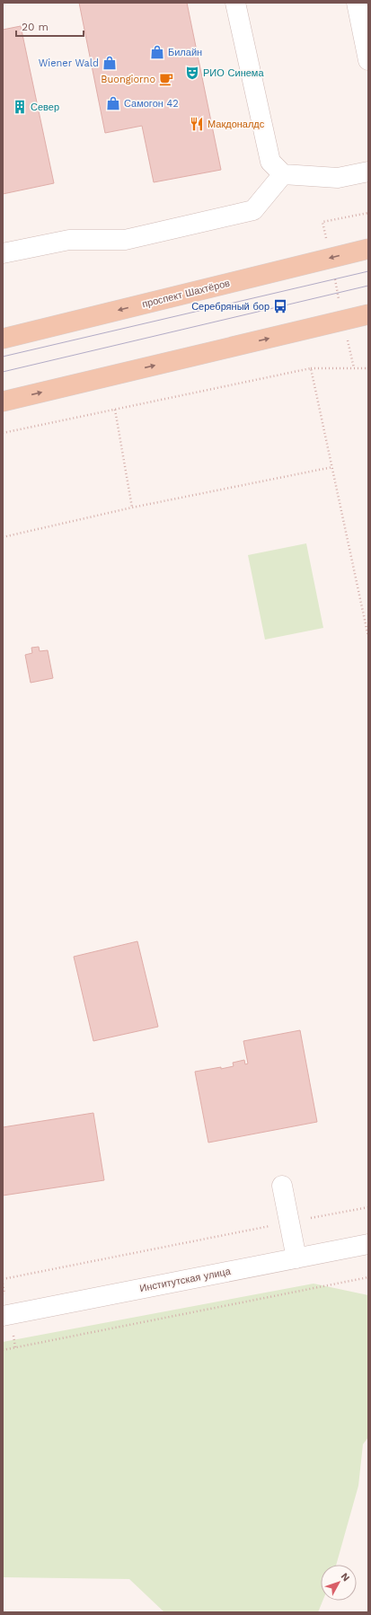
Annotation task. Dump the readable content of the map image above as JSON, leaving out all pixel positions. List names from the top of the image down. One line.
{"streets":{"main road":["проспект Шахтёров"],"street":["Институтская улица"]},"places":{"shop":["Билайн","Wiener Wald","Самогон 42"],"theatre":["РИО Синема"],"cafe":["Buongiorno"],"building":["Север"],"restaurant":["Макдоналдс"],"bus stop":["Серебряный бор"]},"scale_bar":"20 m","north":"top right"}
